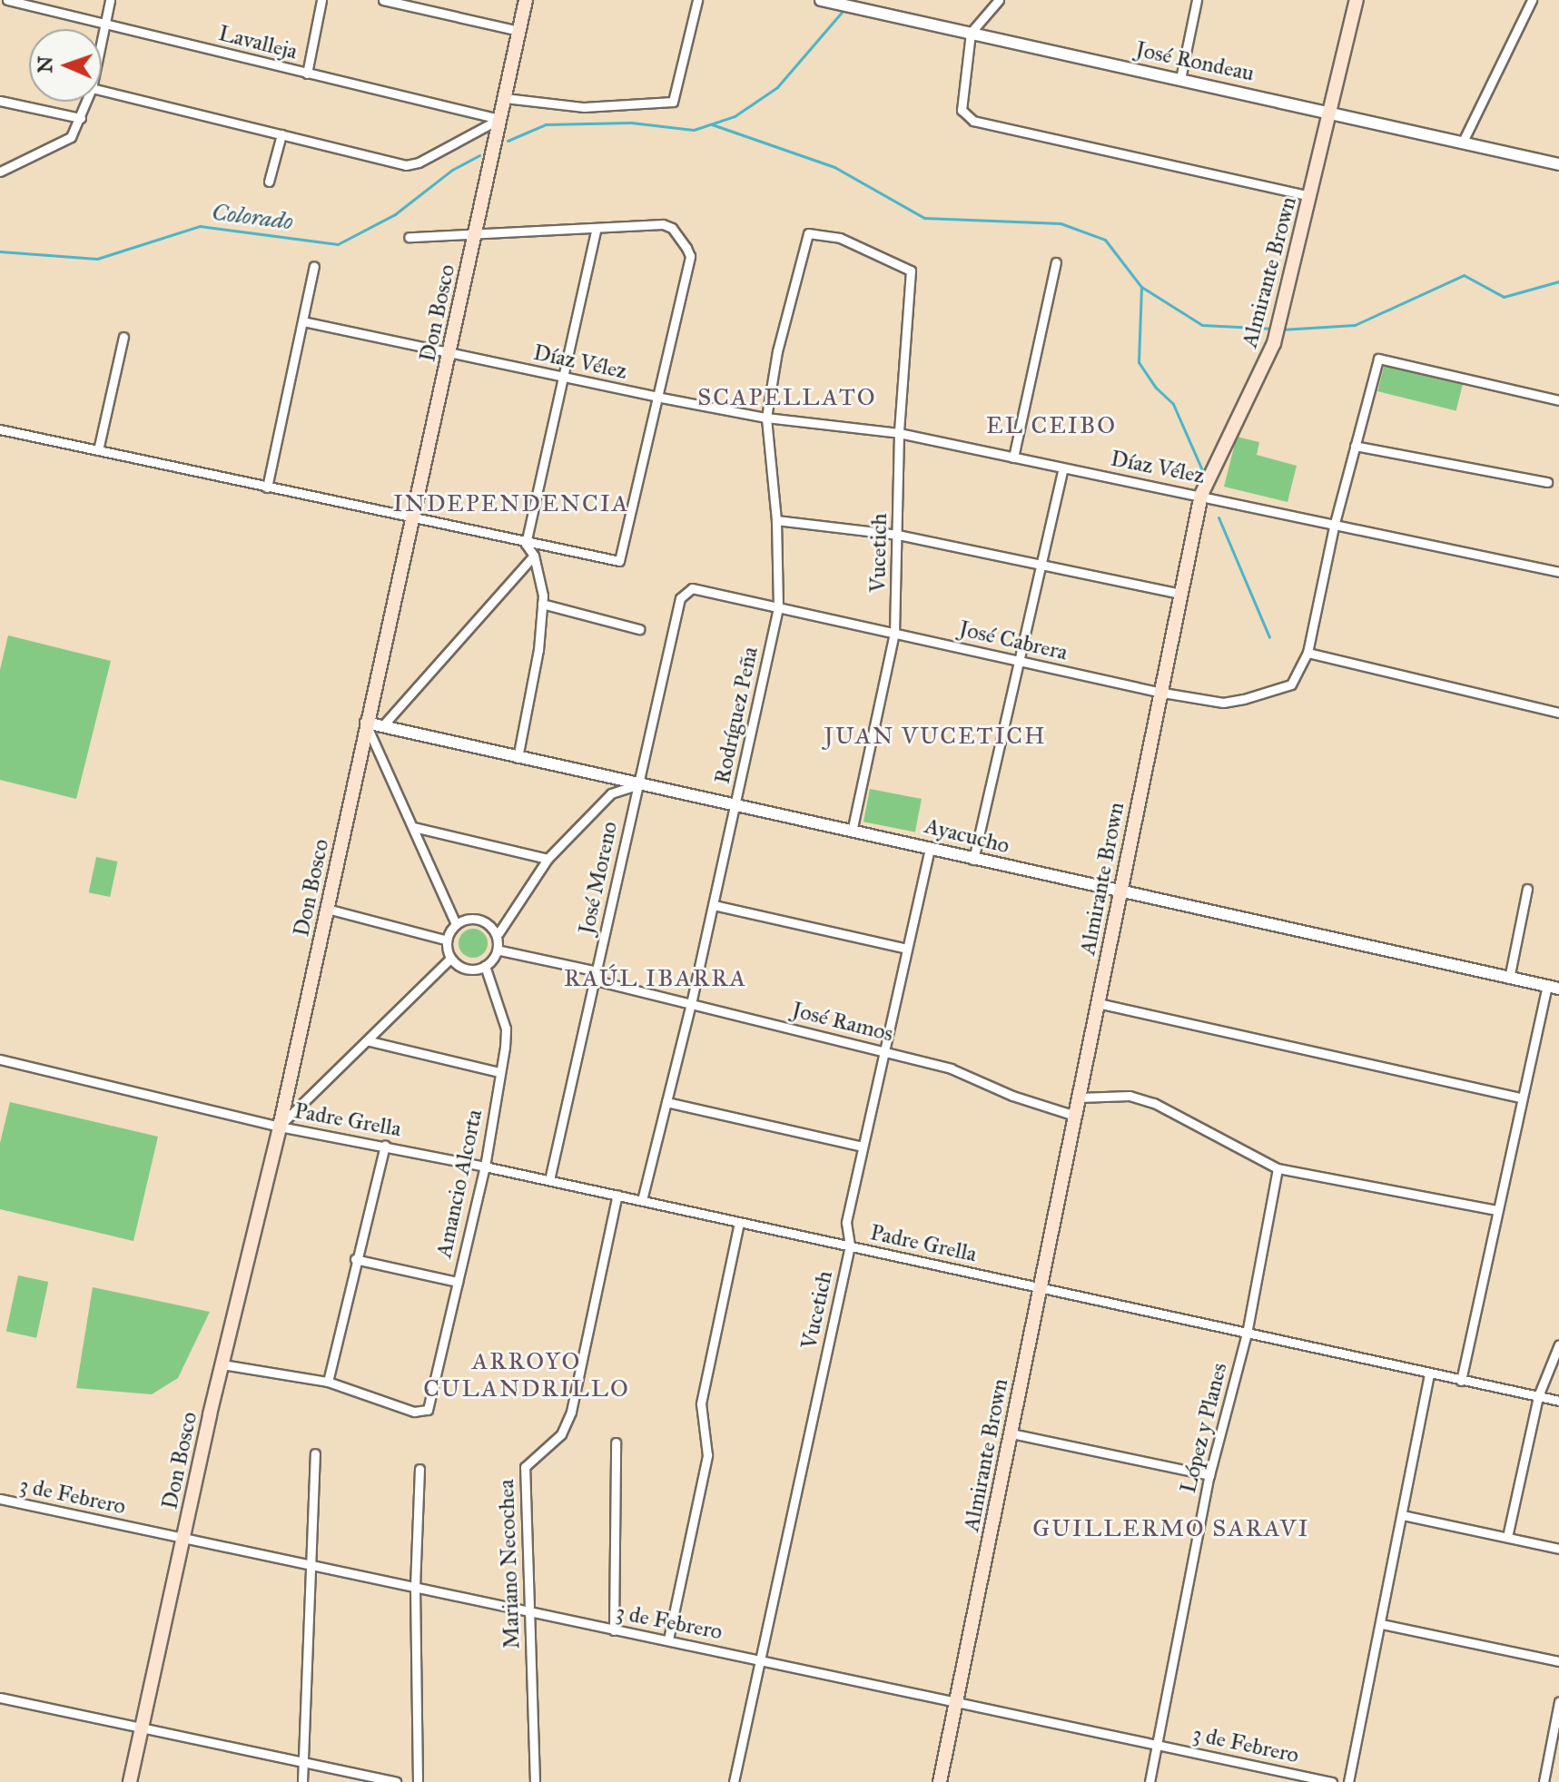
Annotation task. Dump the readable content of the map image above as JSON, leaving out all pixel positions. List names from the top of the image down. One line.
{"streets":{"main road":["Almirante Brown","Don Bosco"],"street":["Lavalleja","José Rondeau","Díaz Vélez","Vucetich","José Cabrera","Rodríguez Peña","Ayacucho","José Moreno","José Ramos","Padre Grella","Amancio Alcorta","López y Planes","3 de Febrero","Mariano Necochea"]},"crossings":[["Lavalleja","Don Bosco"],["José Rondeau","Almirante Brown"],["Almirante Brown","Díaz Vélez"],["Almirante Brown","José Cabrera"],["Almirante Brown","Ayacucho"],["Almirante Brown","José Ramos"],["Almirante Brown","Padre Grella"],["Almirante Brown","3 de Febrero"],["Don Bosco","Díaz Vélez"],["Don Bosco","Ayacucho"],["Don Bosco","Padre Grella"],["Don Bosco","3 de Febrero"],["Díaz Vélez","Vucetich"],["Díaz Vélez","José Cabrera"],["Díaz Vélez","Rodríguez Peña"],["Vucetich","José Cabrera"],["Vucetich","Rodríguez Peña"],["Vucetich","Ayacucho"],["Vucetich","José Ramos"],["Vucetich","Padre Grella"],["Vucetich","3 de Febrero"],["José Cabrera","Rodríguez Peña"],["José Cabrera","José Moreno"],["Rodríguez Peña","Ayacucho"],["Rodríguez Peña","José Ramos"],["Rodríguez Peña","Padre Grella"],["Ayacucho","José Moreno"],["José Moreno","José Ramos"],["José Moreno","Padre Grella"],["José Ramos","Amancio Alcorta"],["Padre Grella","Amancio Alcorta"],["Padre Grella","López y Planes"],["Padre Grella","Mariano Necochea"],["López y Planes","3 de Febrero"],["3 de Febrero","Mariano Necochea"]],"districts":["SCAPELLATO","EL CEIBO","INDEPENDENCIA","JUAN VUCETICH","RAÚL IBARRA","ARROYO CULANDRILLO","GUILLERMO SARAVI"],"water":["Colorado"],"north":"left"}
